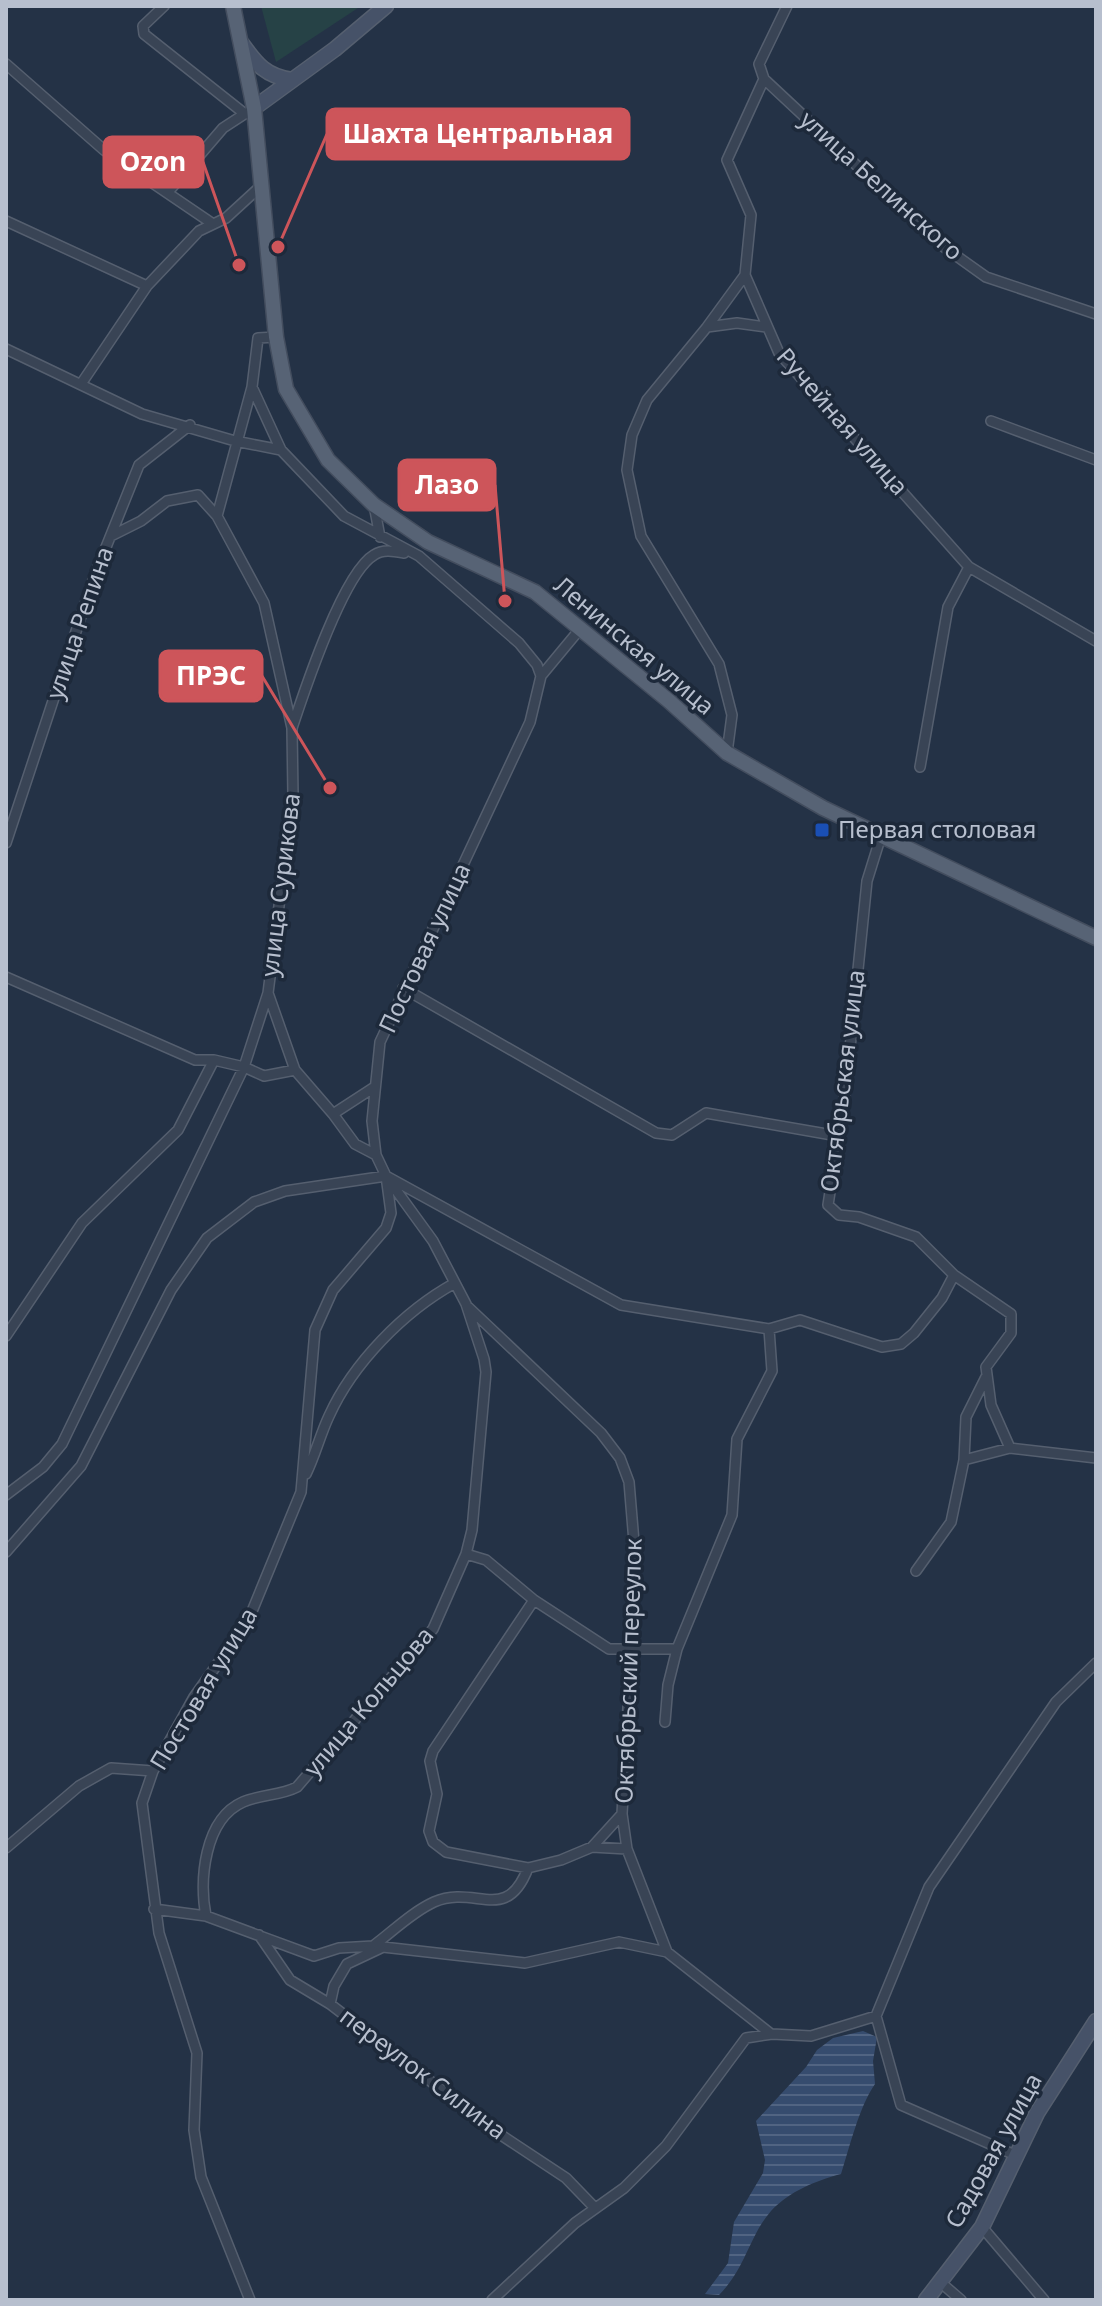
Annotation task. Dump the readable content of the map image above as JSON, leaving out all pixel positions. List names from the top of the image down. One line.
{"streets":{"main road":["Ленинская улица"],"street":["улица Белинского","Ручейная улица","улица Репина","улица Сурикова","Постовая улица","Октябрьская улица","Октябрьский переулок","улица Кольцова","переулок Силина","Садовая улица"]},"crossings":[["улица Белинского","Ручейная улица"],["Ручейная улица","Ленинская улица"],["Ленинская улица","Октябрьская улица"],["Постовая улица","улица Кольцова"],["Октябрьский переулок","улица Кольцова"]],"places":{"other":["Шахта Центральная","Ozon","Лазо","ПРЭС"],"transit":["Первая столовая"]}}
